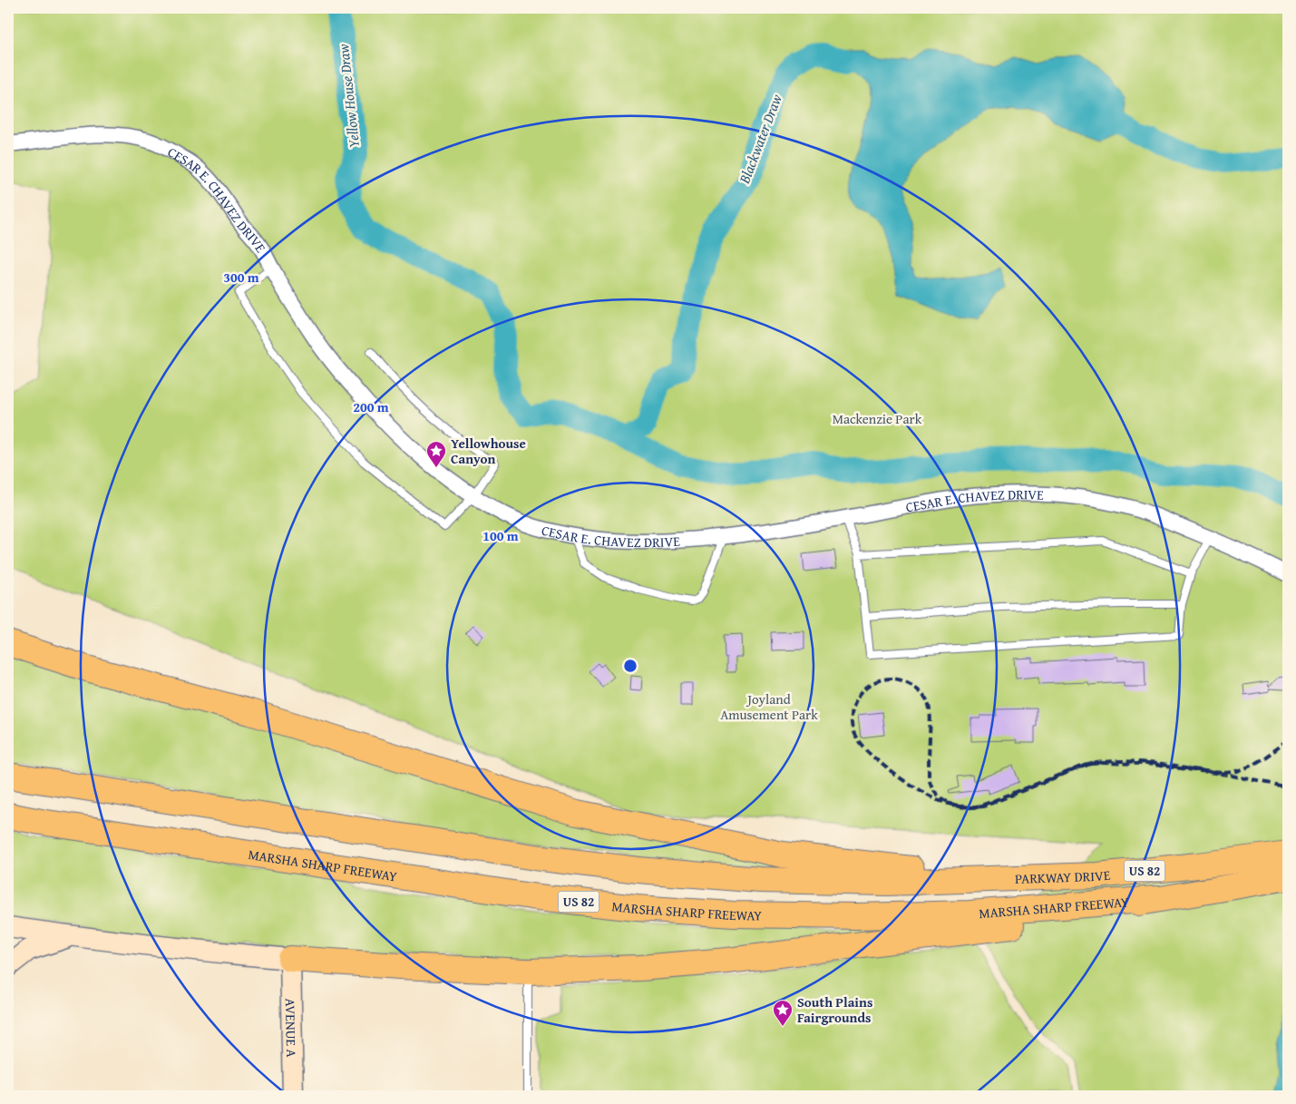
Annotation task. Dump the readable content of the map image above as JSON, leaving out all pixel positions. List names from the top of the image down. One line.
{"streets":{"highway":["MARSHA SHARP FREEWAY","US 82","PARKWAY DRIVE"],"main road":["AVENUE A"],"street":["CESAR E. CHAVEZ DRIVE"]},"crossings":[["MARSHA SHARP FREEWAY","US 82"],["US 82","PARKWAY DRIVE"]],"water":["Yellow House Draw","Blackwater Draw"],"parks":["Mackenzie Park","Joyland Amusement Park"],"places":{"place":["Yellowhouse Canyon","South Plains Fairgrounds"]},"rings":["300 m","200 m","100 m"]}
